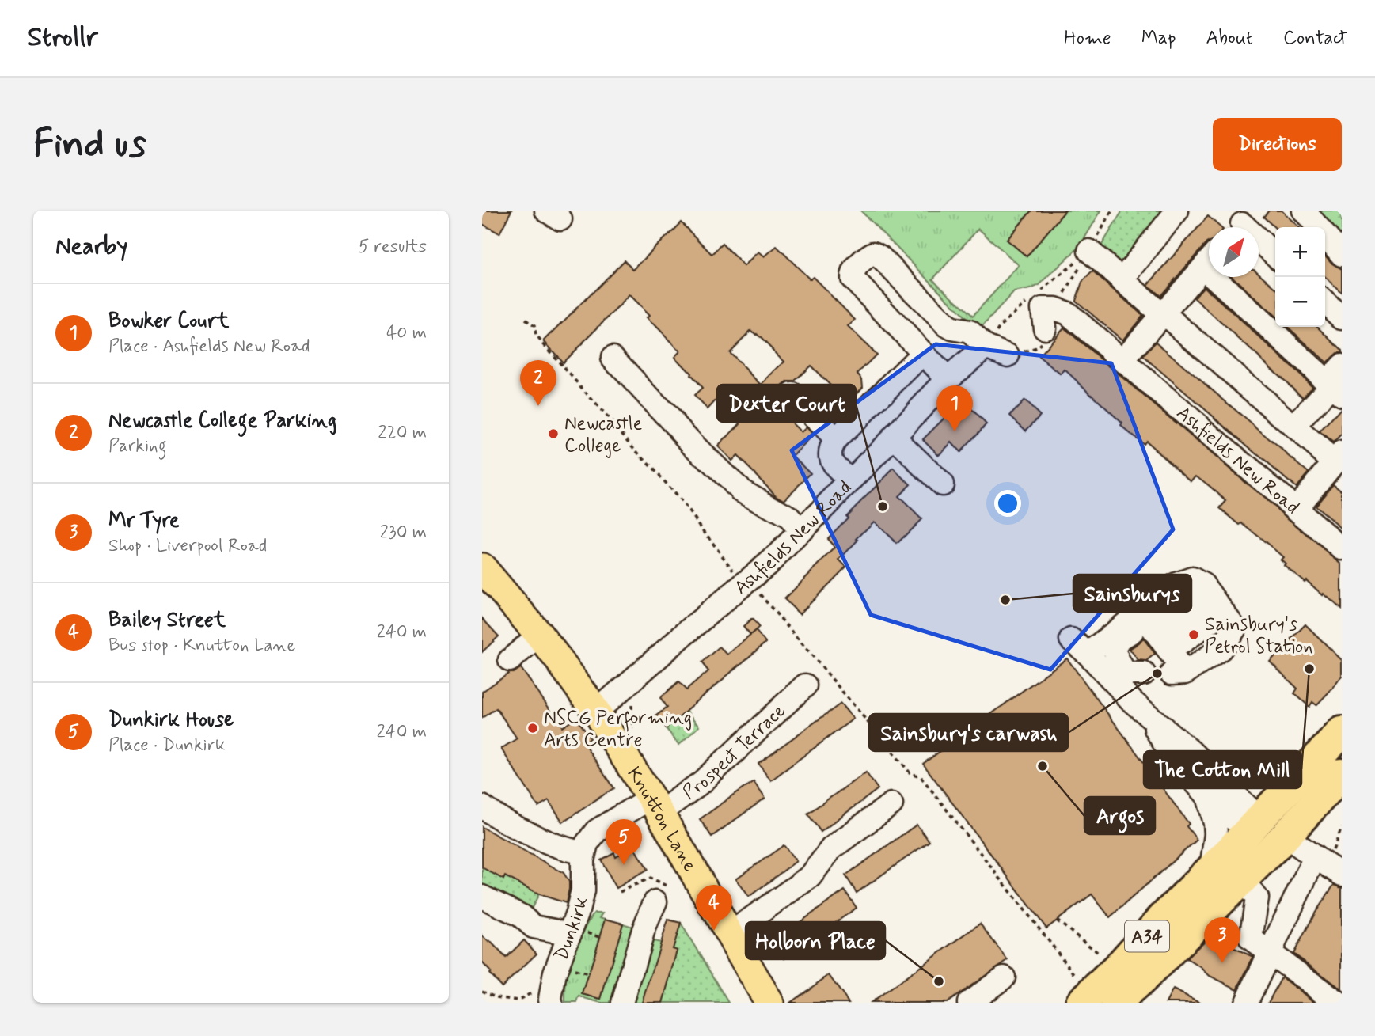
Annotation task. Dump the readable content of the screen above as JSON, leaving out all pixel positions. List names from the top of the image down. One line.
{"streets":{"highway":["A34"],"main road":["Knutton Lane"],"street":["Ashfields New Road","Prospect Terrace","Dunkirk"]},"crossings":[["Ashfields New Road","Knutton Lane"],["Prospect Terrace","Knutton Lane"]],"places":["Newcastle College","Dexter Court","Sainsburys","Sainsbury's Petrol Station","The Cotton Mill","Sainsbury's carwash","NSCG Performing Arts Centre","Argos","Holborn Place"],"north":"top right","page":{"header":"Strollr","nav":["Home","Map","About","Contact"],"buttons":"Directions","title":"Find us","heading":["Nearby","5 results"],"map_buttons":["+","−"],"list":[{"mark":"1","name":"Bowker Court","note":"Place · Ashfields New Road","value":"40 m"},{"mark":"2","name":"Newcastle College Parking","note":"Parking","value":"220 m"},{"mark":"3","name":"Mr Tyre","note":"Shop · Liverpool Road","value":"230 m"},{"mark":"4","name":"Bailey Street","note":"Bus stop · Knutton Lane","value":"240 m"},{"mark":"5","name":"Dunkirk House","note":"Place · Dunkirk","value":"240 m"}],"pins":["2","1","5","4","3"]}}
